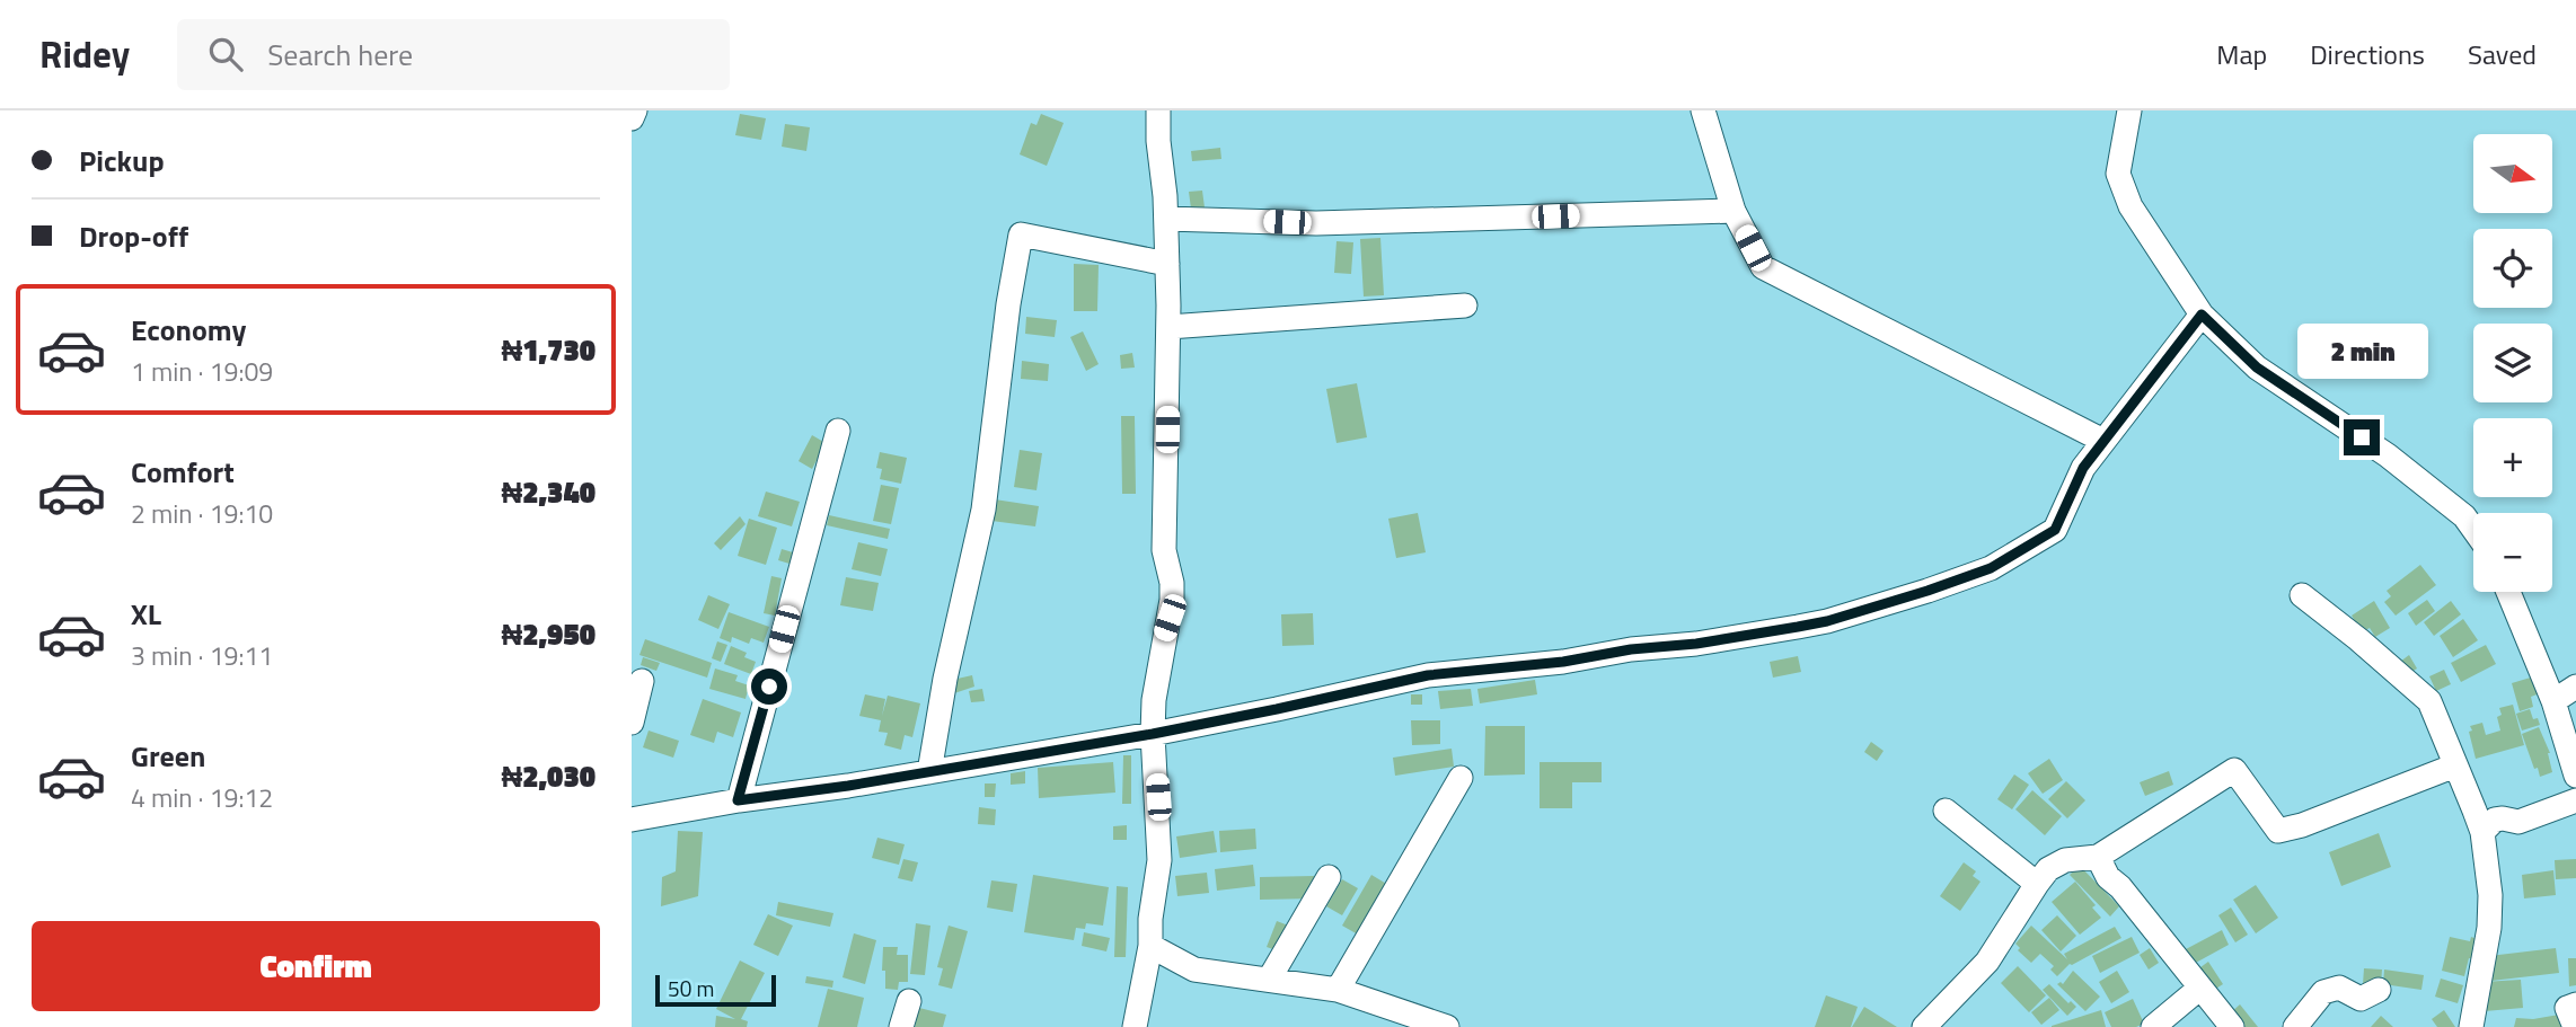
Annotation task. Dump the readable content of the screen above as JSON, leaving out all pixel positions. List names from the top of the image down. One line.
{"scale_bar":"50 m","north":"right","page":{"header":"Ridey","search":"Search here","nav":["Map","Directions","Saved"],"banner":["Pickup","Drop-off"],"map_buttons":["+","−"],"list":[{"name":"Economy","note":"1 min · 19:09","value":"₦1,730"},{"name":"Comfort","note":"2 min · 19:10","value":"₦2,340"},{"name":"XL","note":"3 min · 19:11","value":"₦2,950"},{"name":"Green","note":"4 min · 19:12","value":"₦2,030"}],"bubble":"2 min","buttons":"Confirm","scale":"50 m"}}
